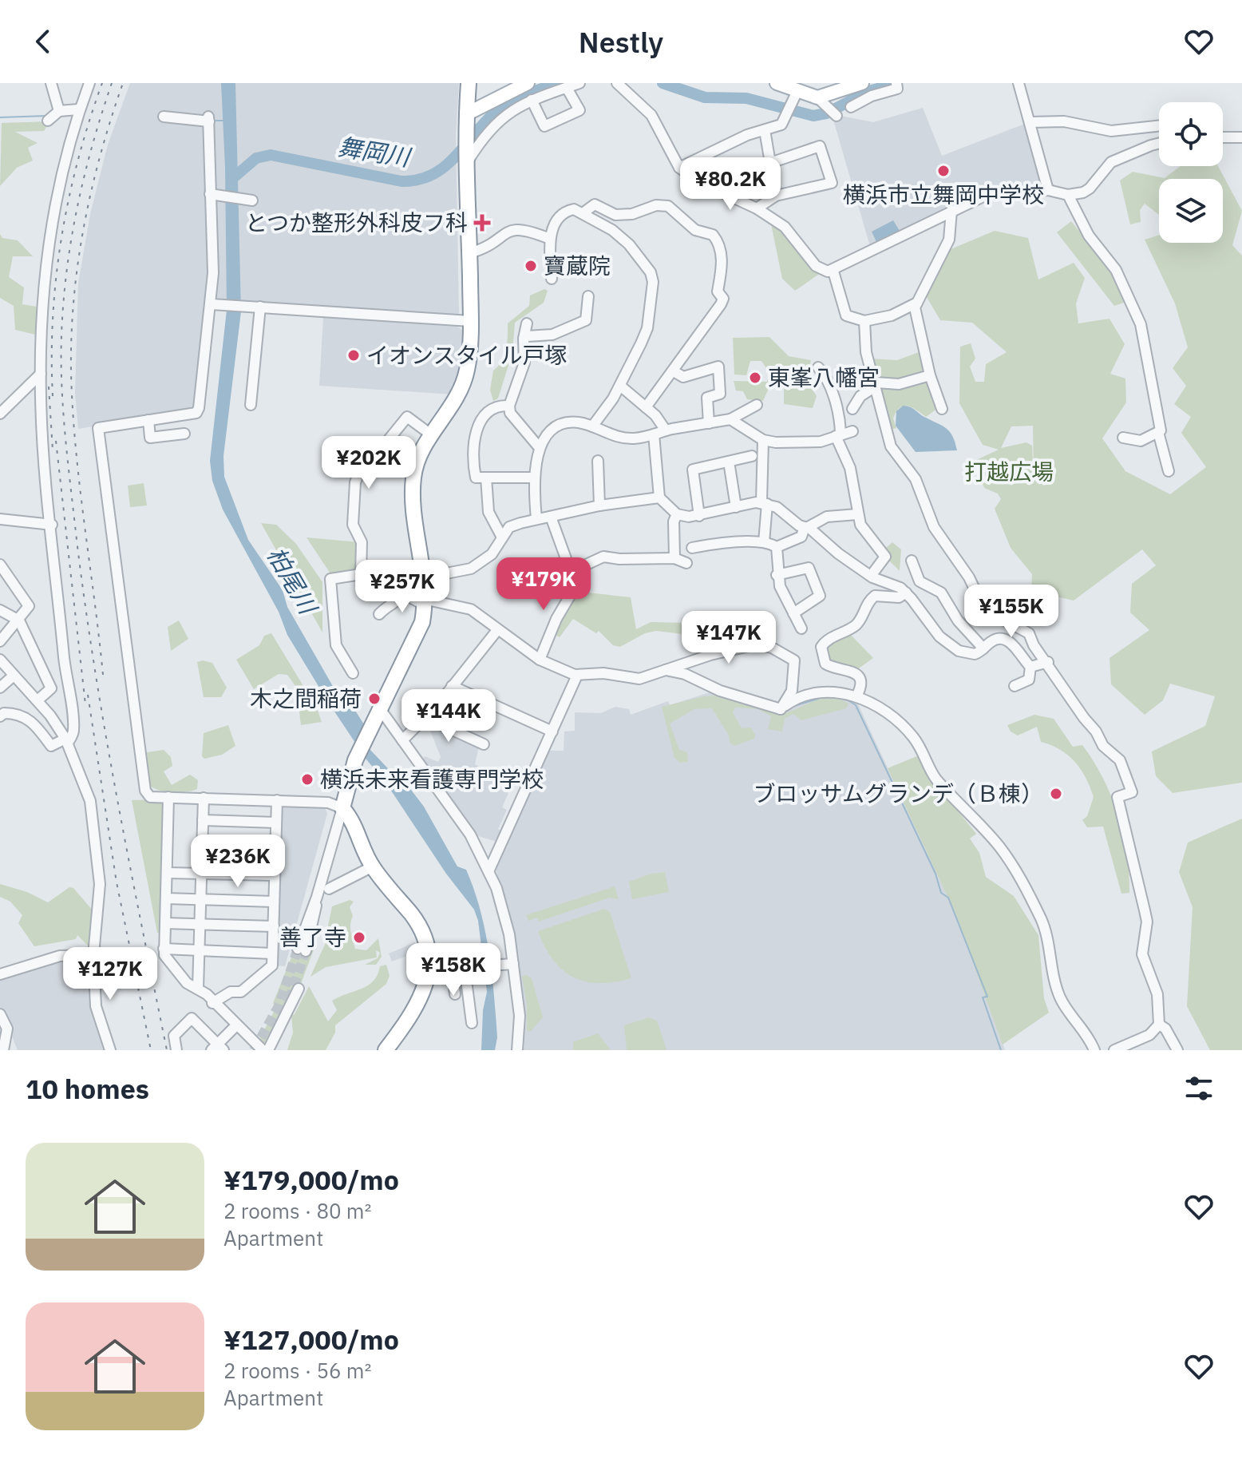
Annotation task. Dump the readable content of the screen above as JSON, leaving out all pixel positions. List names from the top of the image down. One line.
{"water":["舞岡川","柏尾川"],"parks":["打越広場"],"places":{"other":["横浜市立舞岡中学校","寶蔵院","イオンスタイル戸塚","東峯八幡宮","木之間稲荷","横浜未来看護専門学校","ブロッサムグランデ（Ｂ棟）","善了寺"],"health":["とつか整形外科皮フ科"]},"page":{"header":"Nestly","price":["¥80.2K","¥202K","¥179K","¥257K","¥155K","¥147K","¥144K","¥236K","¥158K","¥127K"],"heading":"10 homes","list":[{"name":"¥179,000/mo","note":"2 rooms · 80 m² · Apartment"},{"name":"¥127,000/mo","note":"2 rooms · 56 m² · Apartment"}]}}
